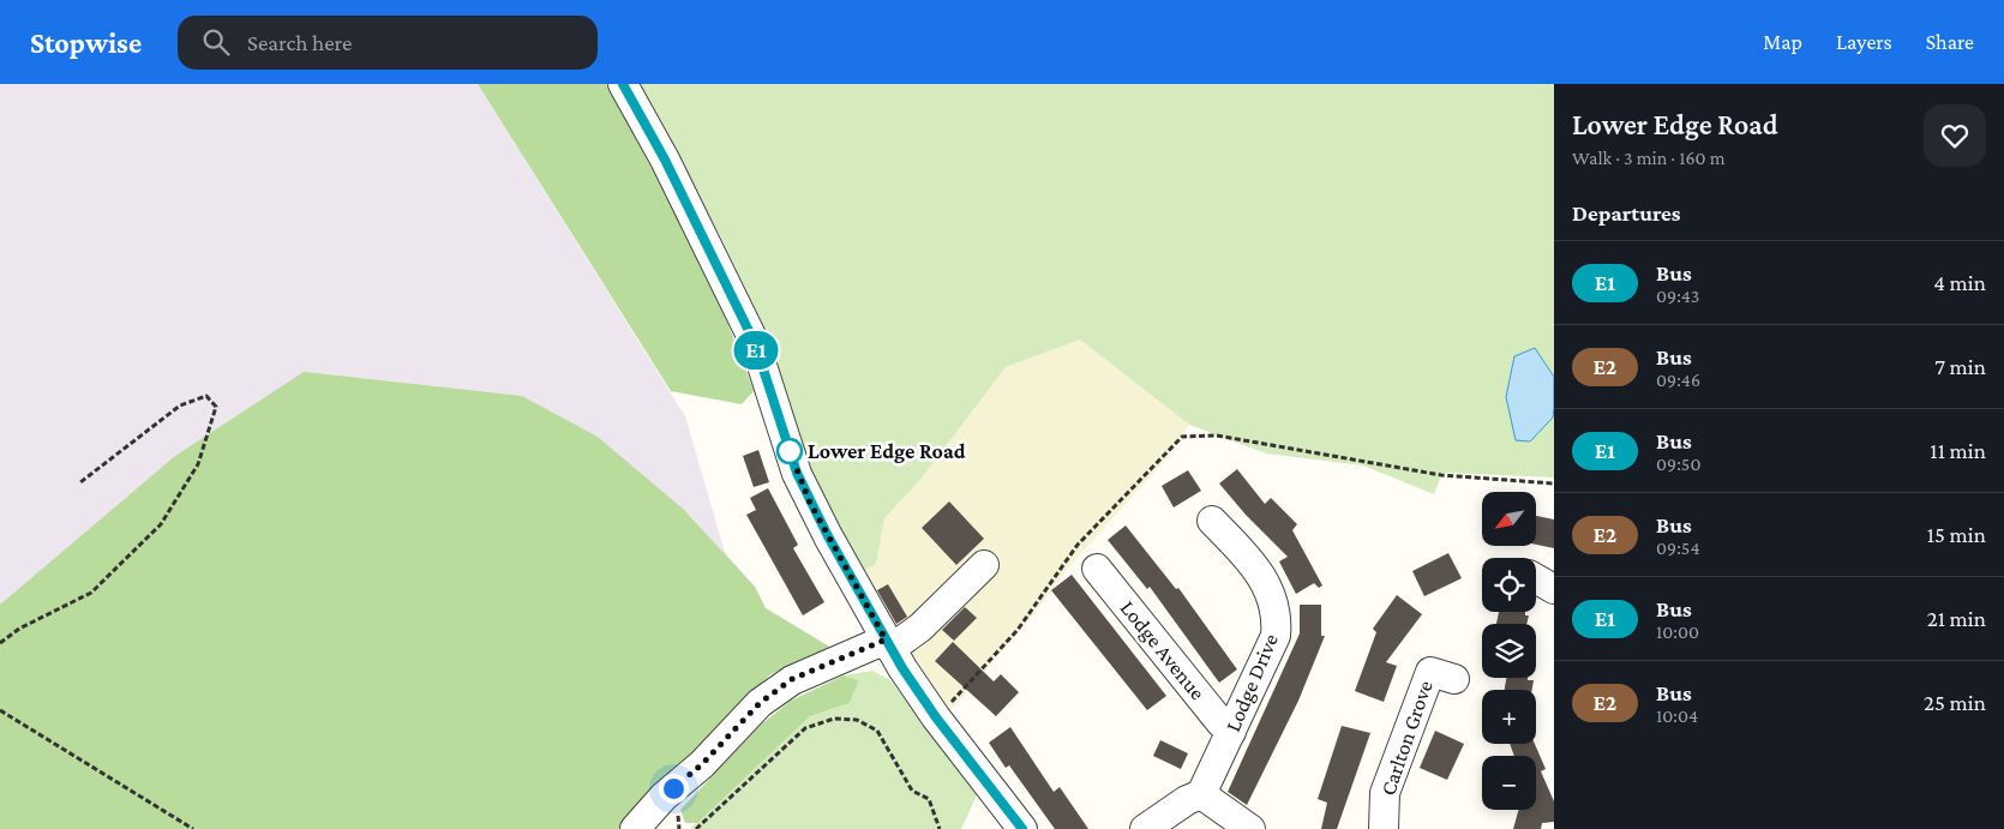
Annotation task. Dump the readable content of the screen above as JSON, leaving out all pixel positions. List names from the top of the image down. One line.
{"streets":{"street":["Lodge Avenue","Lodge Drive","Carlton Grove"]},"crossings":[["Lodge Avenue","Lodge Drive"]],"places":["Lower Edge Road"],"lines":["bus line E1"],"north":"bottom left","page":{"header":"Stopwise","search":"Search here","nav":["Map","Layers","Share"],"on_map":"E1","heading":[["Lower Edge Road","Walk · 3 min · 160 m"],"Departures"],"list":[{"mark":"E1","name":"Bus","note":"09:43","value":"4 min"},{"mark":"E2","name":"Bus","note":"09:46","value":"7 min"},{"mark":"E1","name":"Bus","note":"09:50","value":"11 min"},{"mark":"E2","name":"Bus","note":"09:54","value":"15 min"},{"mark":"E1","name":"Bus","note":"10:00","value":"21 min"},{"mark":"E2","name":"Bus","note":"10:04","value":"25 min"}],"map_buttons":["+","−"]}}
